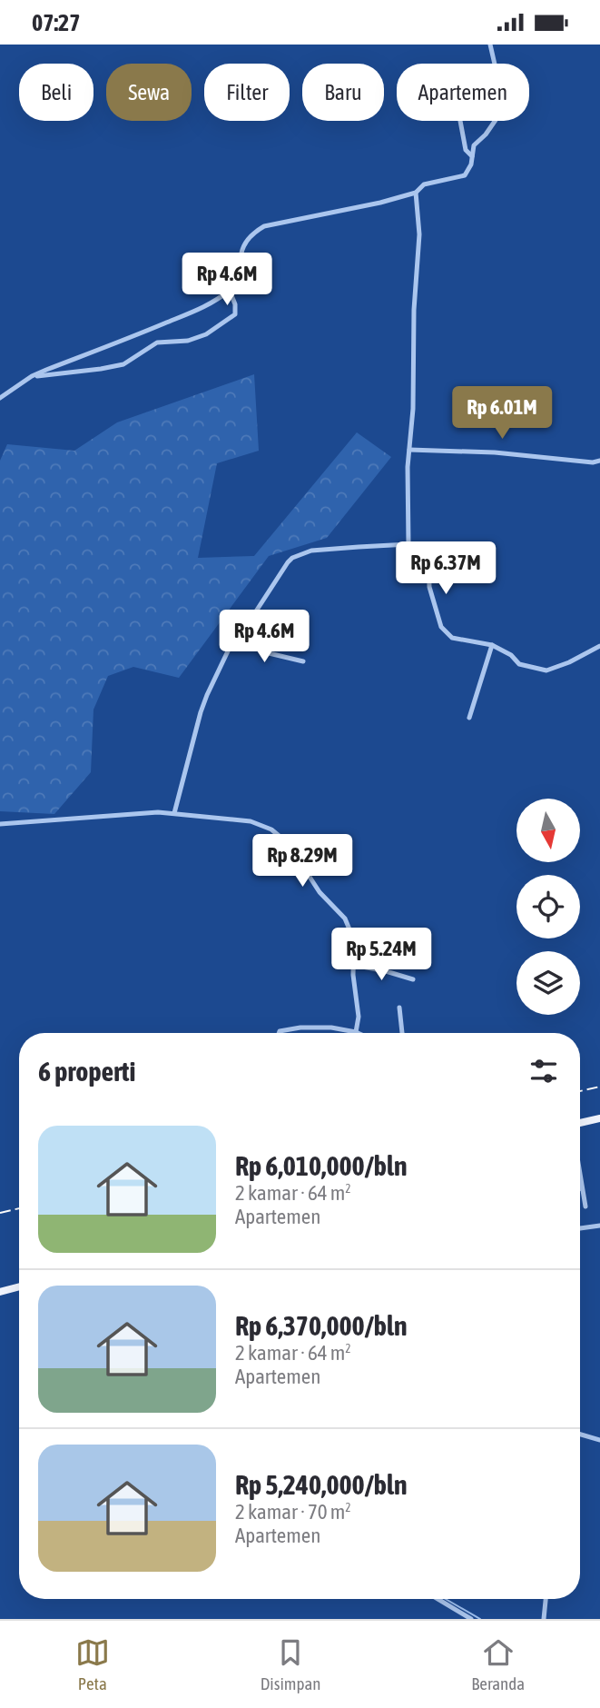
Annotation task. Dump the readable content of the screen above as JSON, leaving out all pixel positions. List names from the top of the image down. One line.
{"north":"bottom","page":{"status":"07:27","chip":["Beli","Sewa","Filter","Baru","Apartemen"],"price":["Rp 4.6M","Rp 6.01M","Rp 6.37M","Rp 4.6M","Rp 8.29M","Rp 5.24M"],"heading":"6 properti","list":[{"name":"Rp 6,010,000/bln","note":"2 kamar · 64 m² · Apartemen"},{"name":"Rp 6,370,000/bln","note":"2 kamar · 64 m² · Apartemen"},{"name":"Rp 5,240,000/bln","note":"2 kamar · 70 m² · Apartemen"}],"tabs":["Peta","Disimpan","Beranda"]}}
